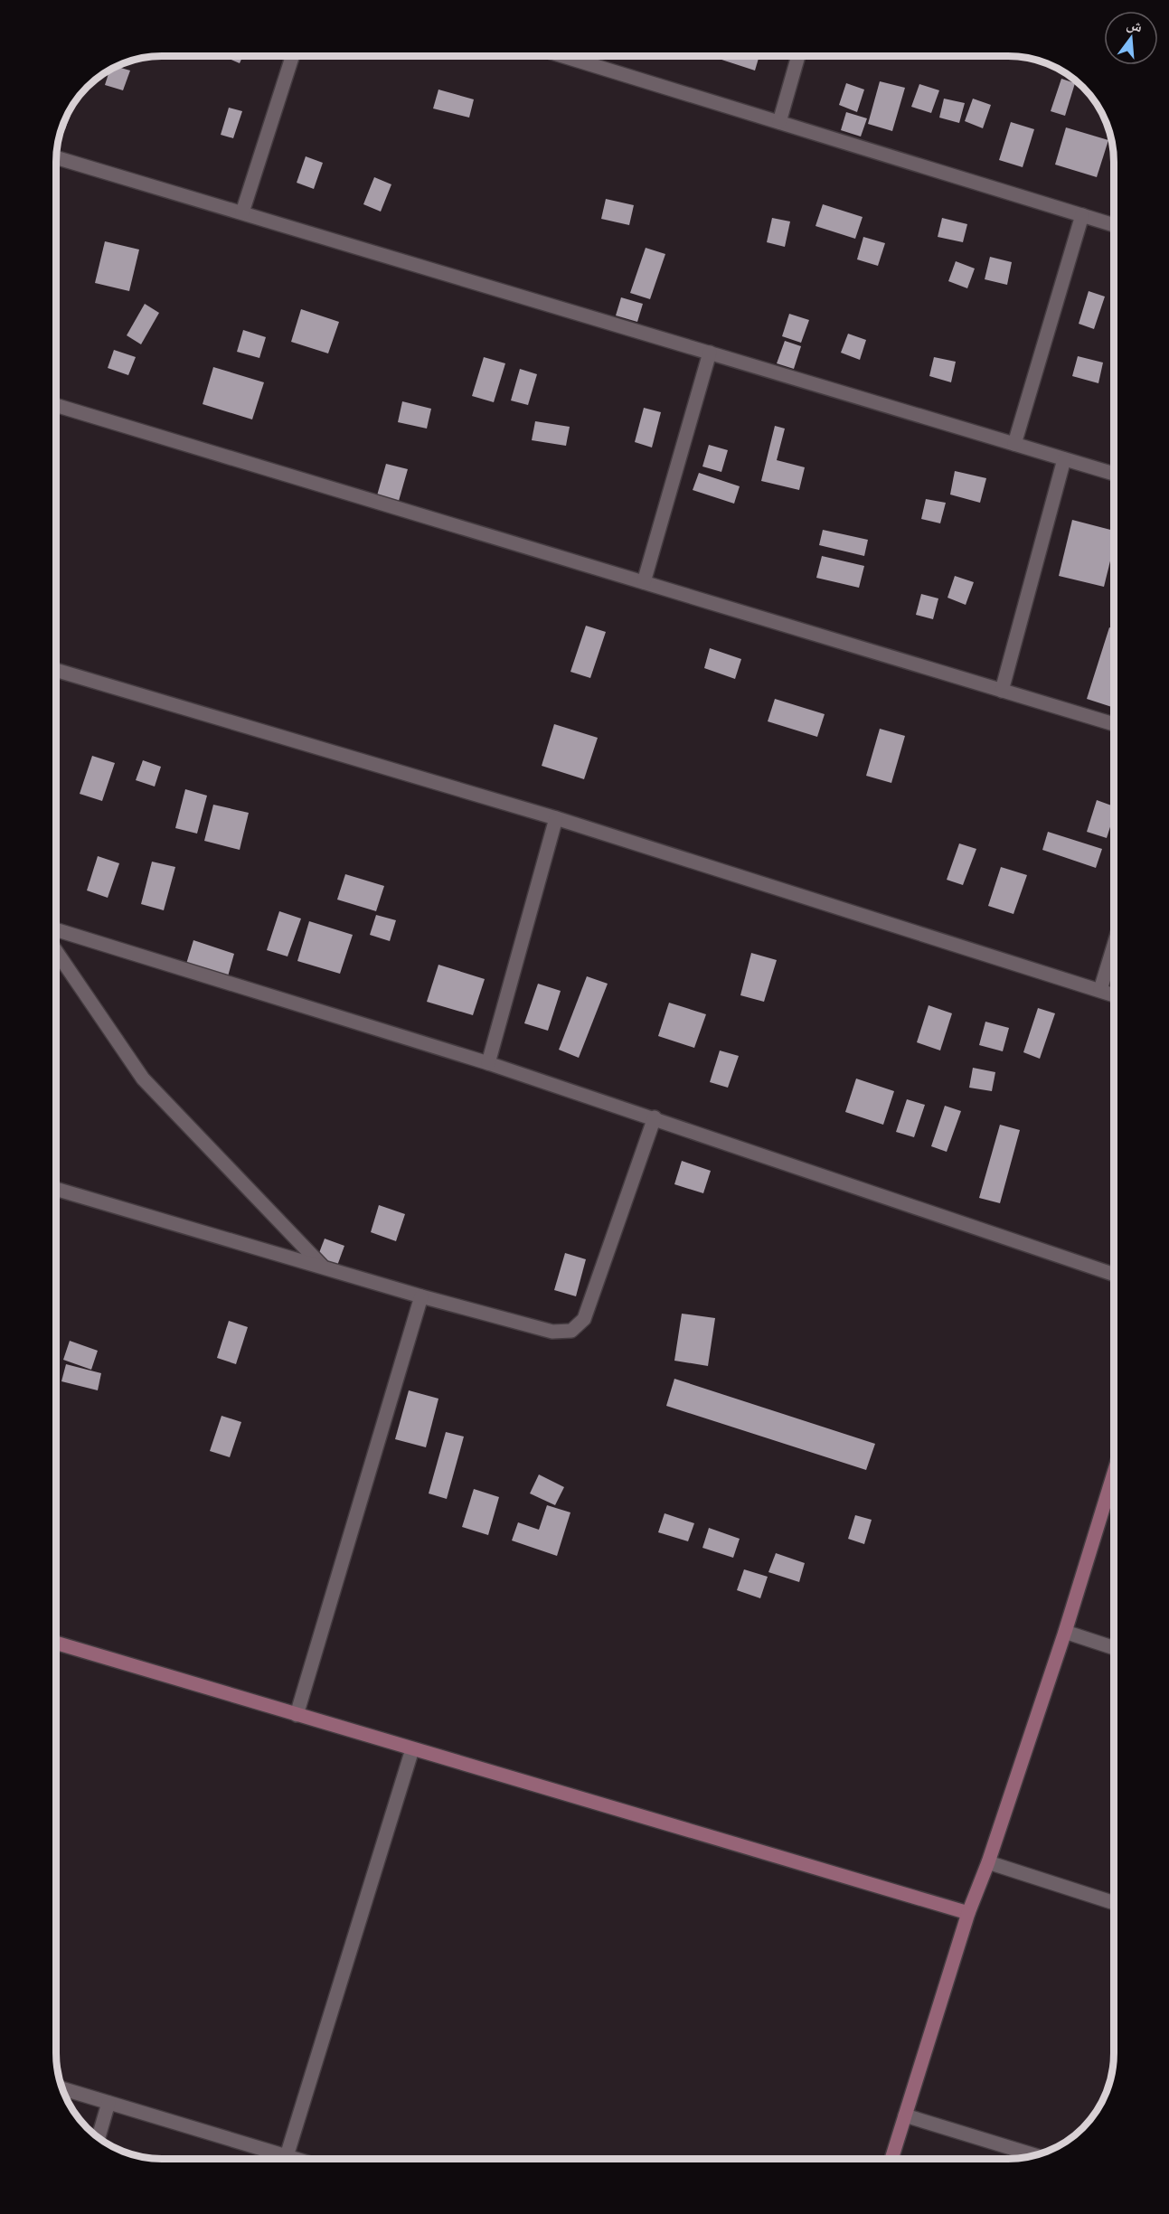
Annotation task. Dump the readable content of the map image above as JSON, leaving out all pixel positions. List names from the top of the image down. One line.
{"north":"top"}
